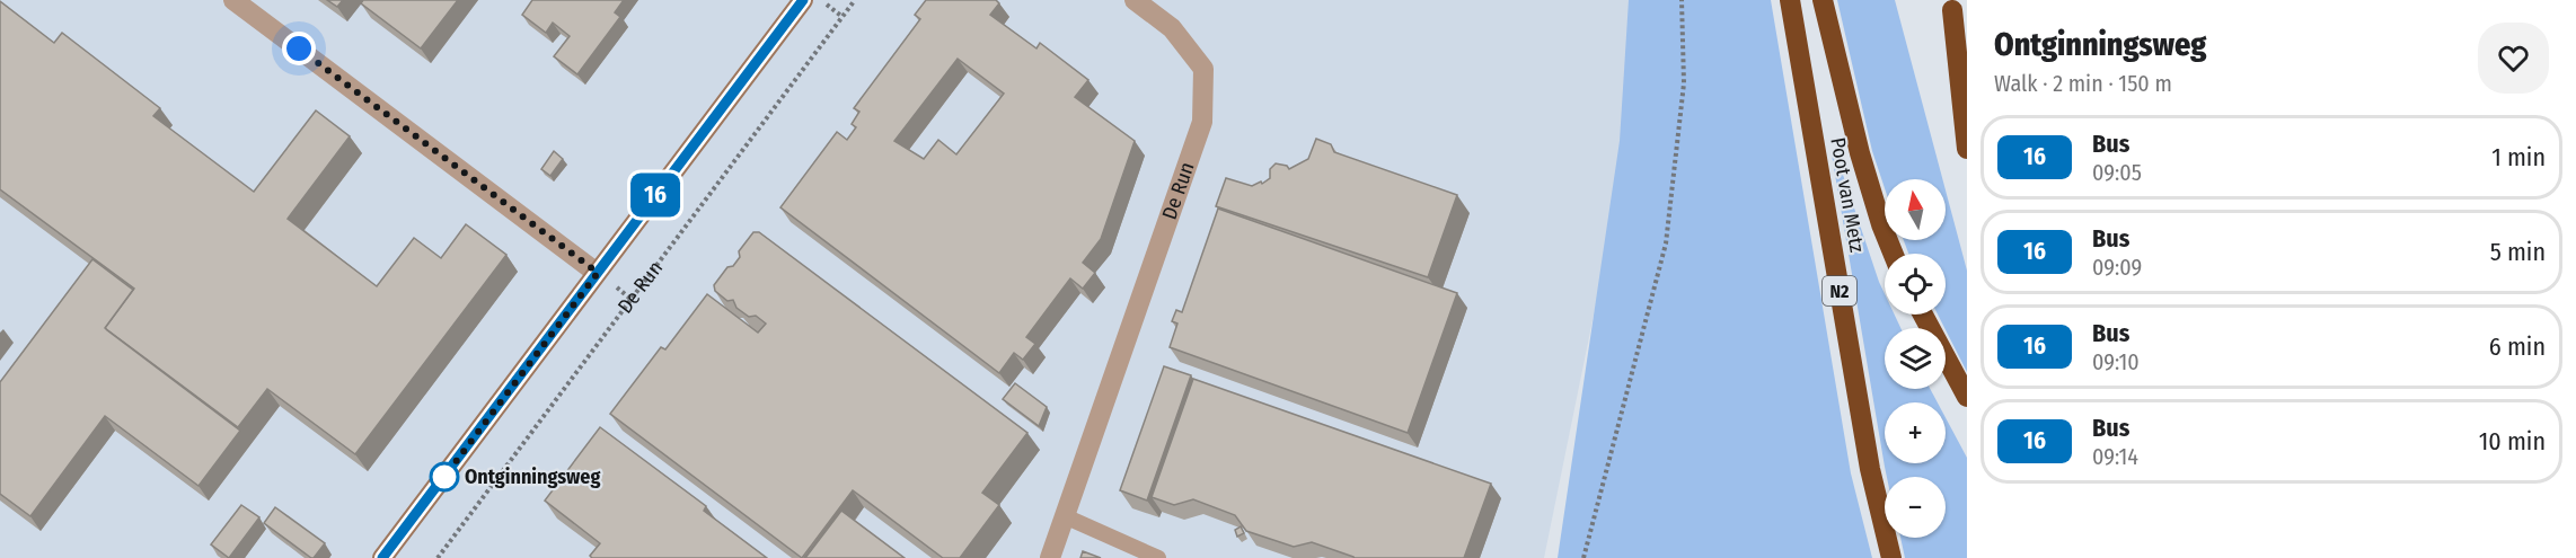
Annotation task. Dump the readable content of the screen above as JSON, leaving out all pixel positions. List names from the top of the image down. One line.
{"streets":{"highway":["Poot van Metz","N2"],"street":["De Run"]},"places":["Ontginningsweg"],"lines":["bus line 16"],"north":"top","page":{"on_map":"16","heading":["Ontginningsweg","Walk · 2 min · 150 m"],"list":[{"mark":"16","name":"Bus","note":"09:05","value":"1 min"},{"mark":"16","name":"Bus","note":"09:09","value":"5 min"},{"mark":"16","name":"Bus","note":"09:10","value":"6 min"},{"mark":"16","name":"Bus","note":"09:14","value":"10 min"}],"map_buttons":["+","−"]}}
